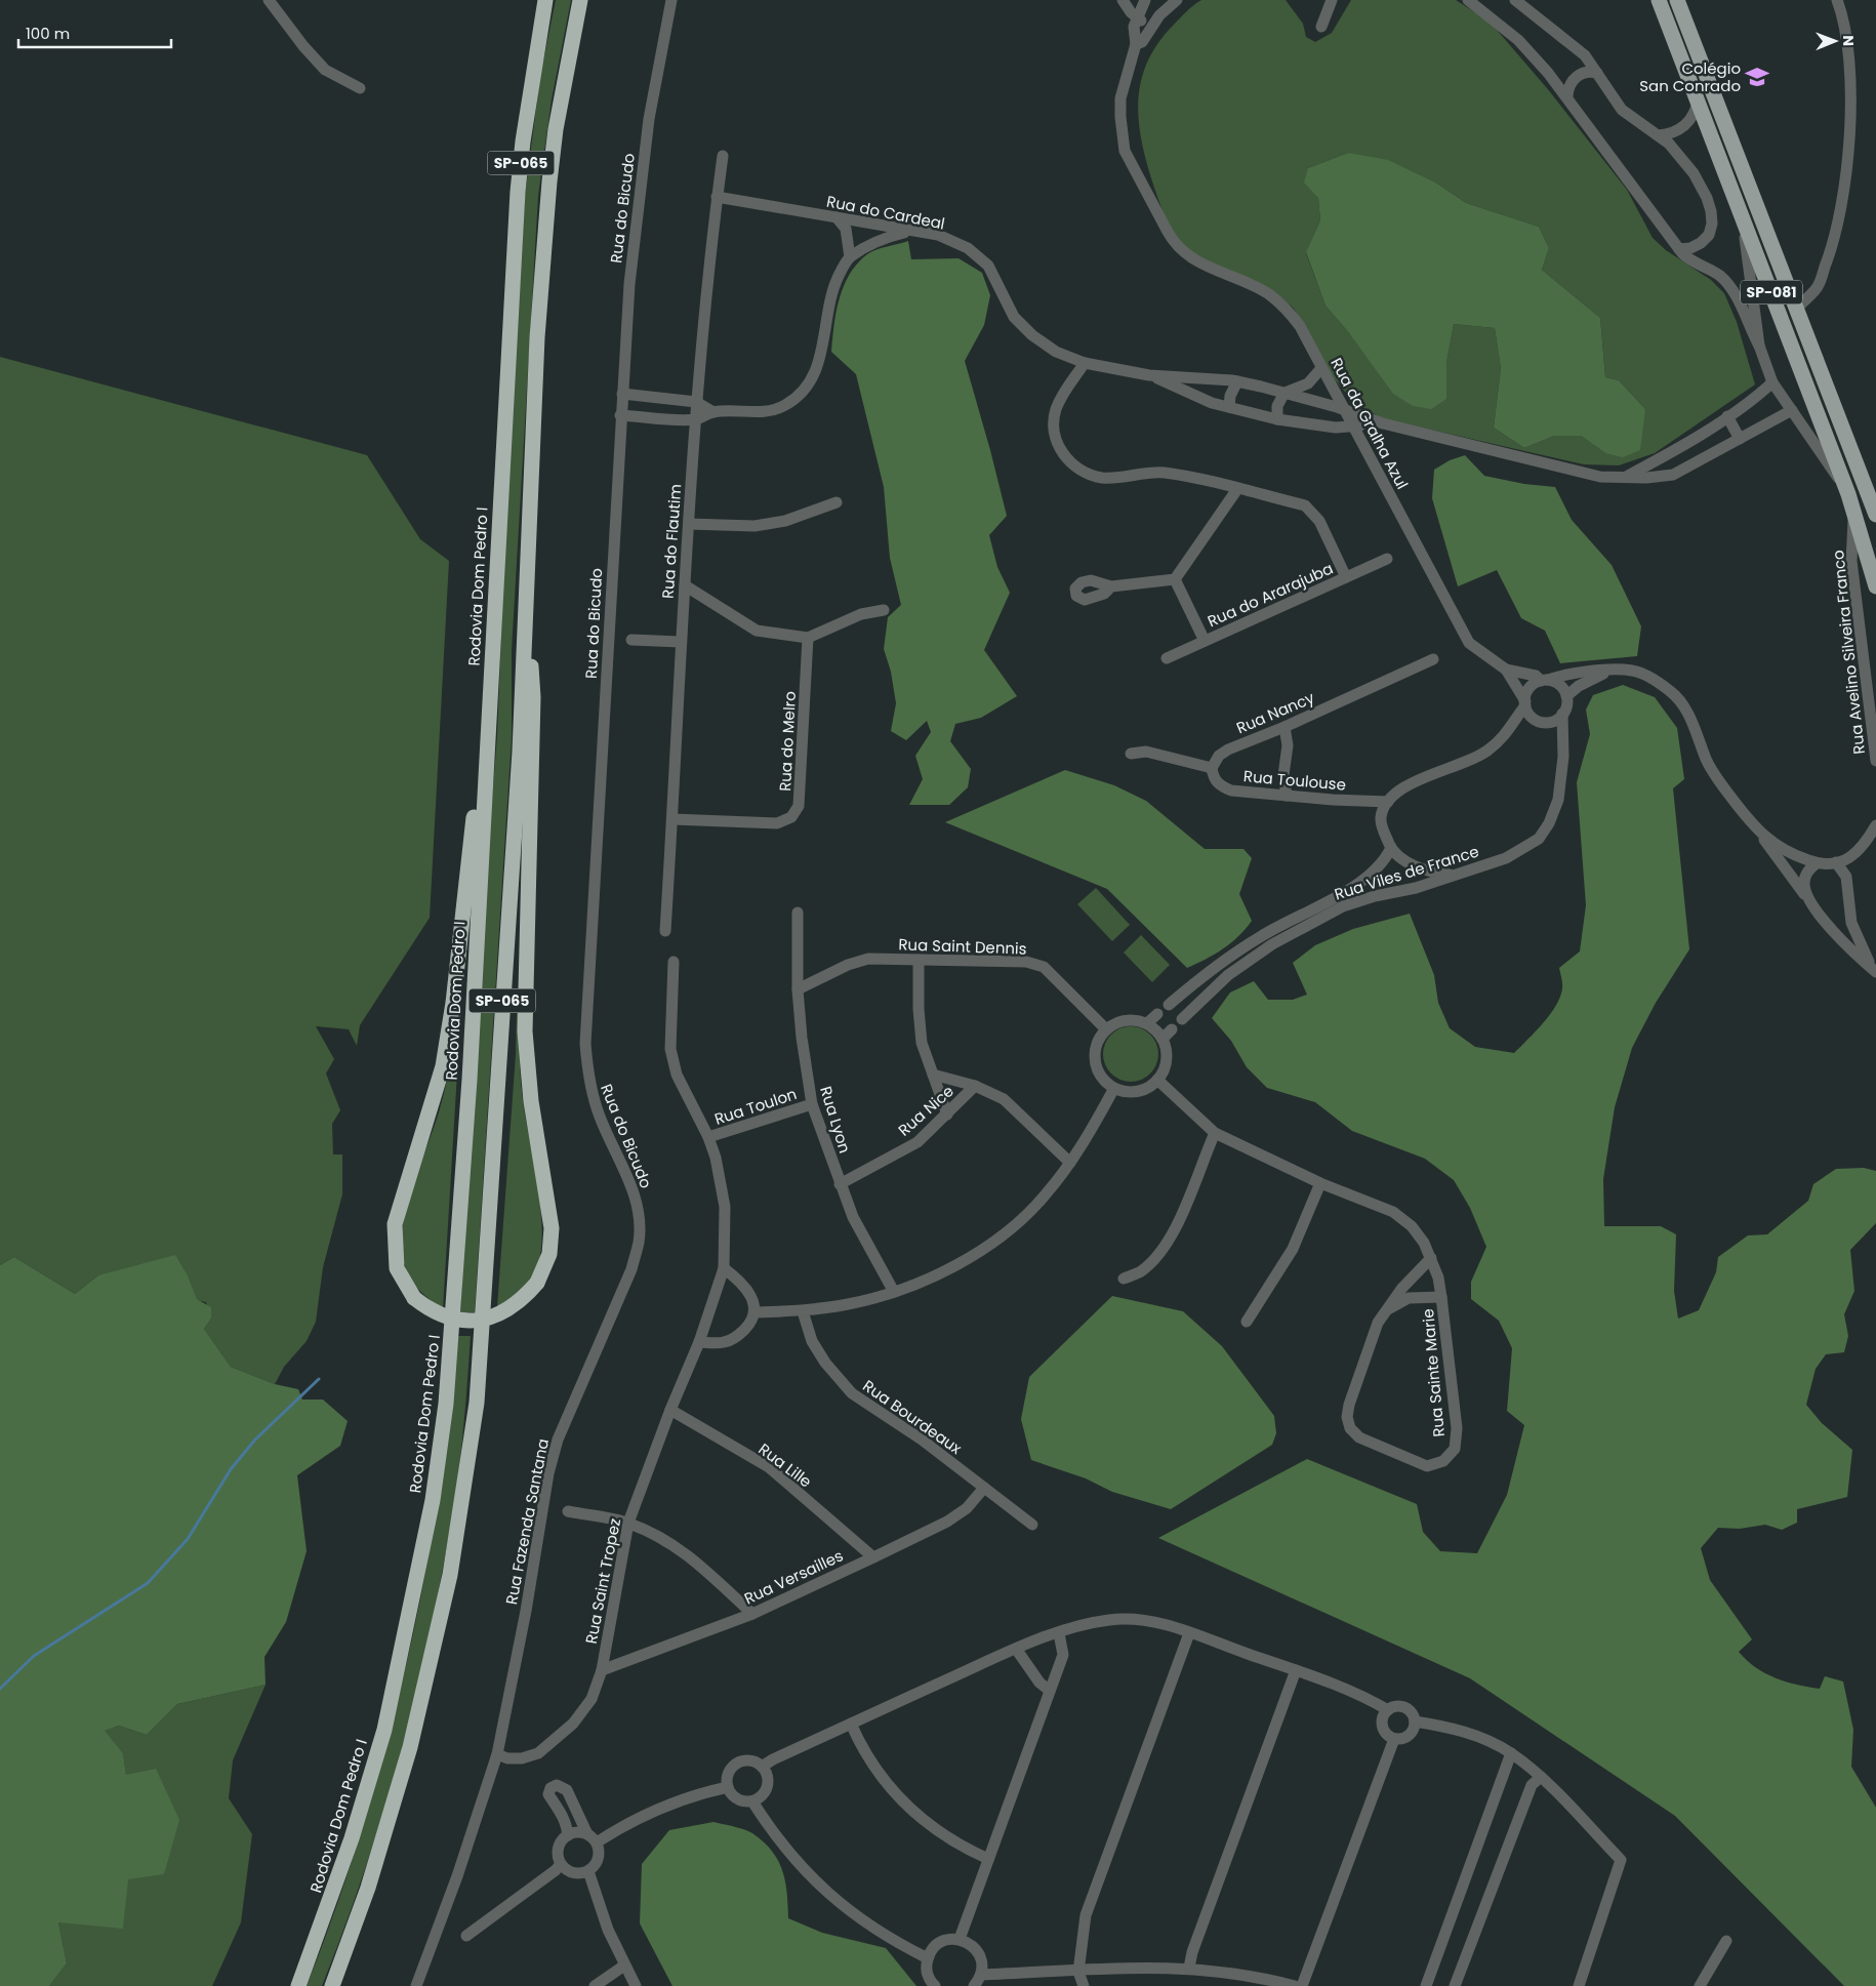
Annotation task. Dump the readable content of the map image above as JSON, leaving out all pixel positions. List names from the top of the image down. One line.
{"streets":{"highway":["SP-065","Rodovia Dom Pedro I"],"main road":["SP-081"],"street":["Rua do Bicudo","Rua do Cardeal","Rua da Gralha Azul","Rua do Flautim","Rua do Ararajuba","Rua Avelino Silveira Franco","Rua Nancy","Rua do Melro","Rua Toulouse","Rua Viles de France","Rua Saint Dennis","Rua Toulon","Rua Nice","Rua Lyon","Rua Sainte Marie","Rua Bourdeaux","Rua Lille","Rua Fazenda Santana","Rua Versailles","Rua Saint Tropez"]},"crossings":[["Rua do Bicudo","Rua Fazenda Santana"],["Rua do Cardeal","Rua do Flautim"],["SP-081","Rua Avelino Silveira Franco"],["Rua da Gralha Azul","Rua Viles de France"],["Rua do Flautim","Rua do Melro"],["Rua Nancy","Rua Toulouse"],["Rua Saint Dennis","Rua Lyon"],["Rua Saint Dennis","Rua Sainte Marie"],["Rua Toulon","Rua Lyon"],["Rua Toulon","Rua Saint Tropez"],["Rua Nice","Rua Lyon"],["Rua Bourdeaux","Rua Versailles"],["Rua Lille","Rua Versailles"],["Rua Lille","Rua Saint Tropez"],["Rua Fazenda Santana","Rua Saint Tropez"],["Rua Versailles","Rua Saint Tropez"]],"places":{"school or university":["Colégio San Conrado"]},"scale_bar":"100 m","north":"right"}
